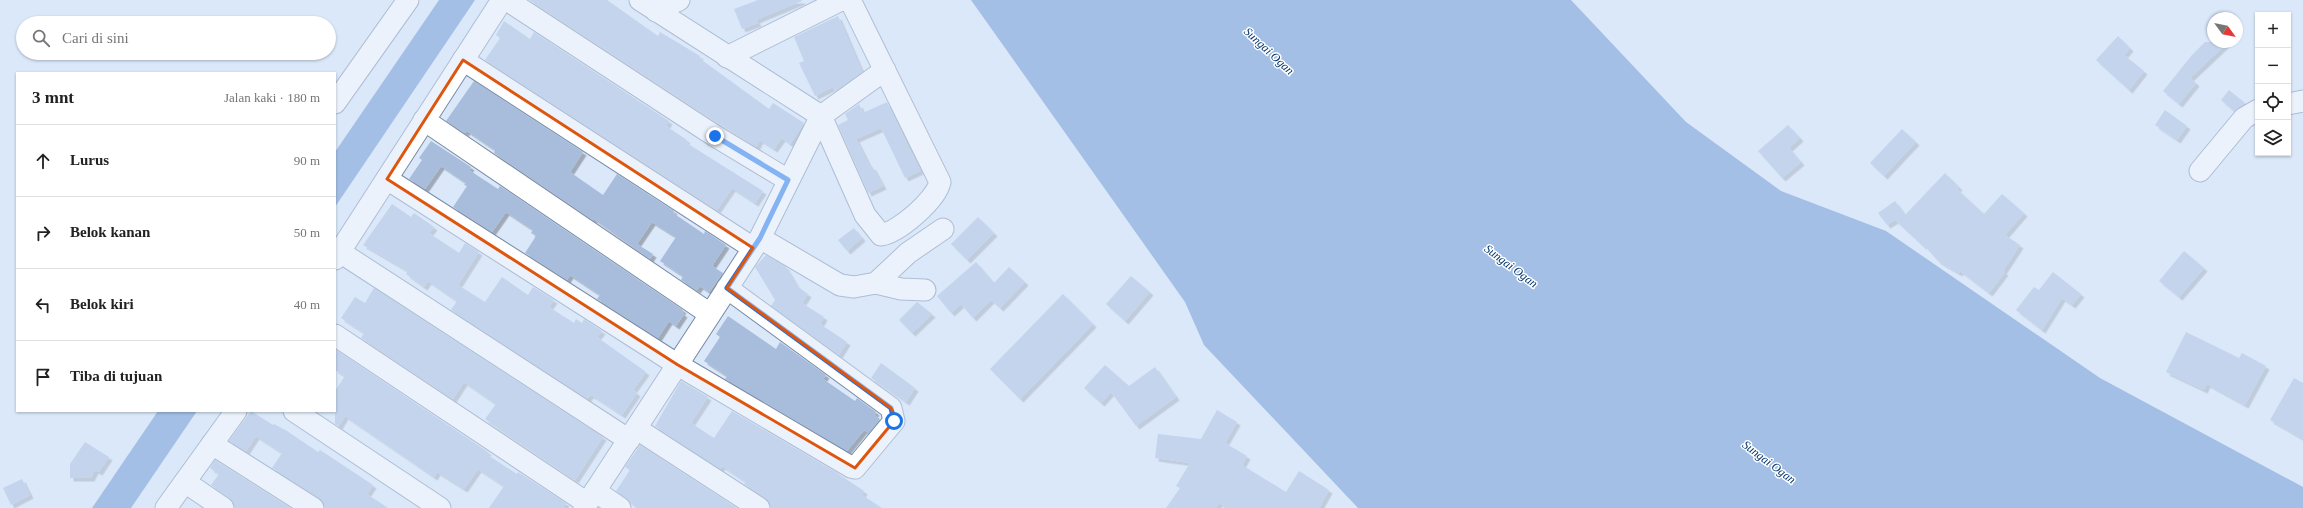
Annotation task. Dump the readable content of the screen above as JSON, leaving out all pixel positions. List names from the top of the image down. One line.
{"water":["Sungai Ogan"],"north":"bottom right","page":{"map_buttons":["+","−"],"search":"Cari di sini","heading":["3 mnt","Jalan kaki · 180 m"],"list":[["Lurus","90 m"],["Belok kanan","50 m"],["Belok kiri","40 m"],"Tiba di tujuan"]}}
